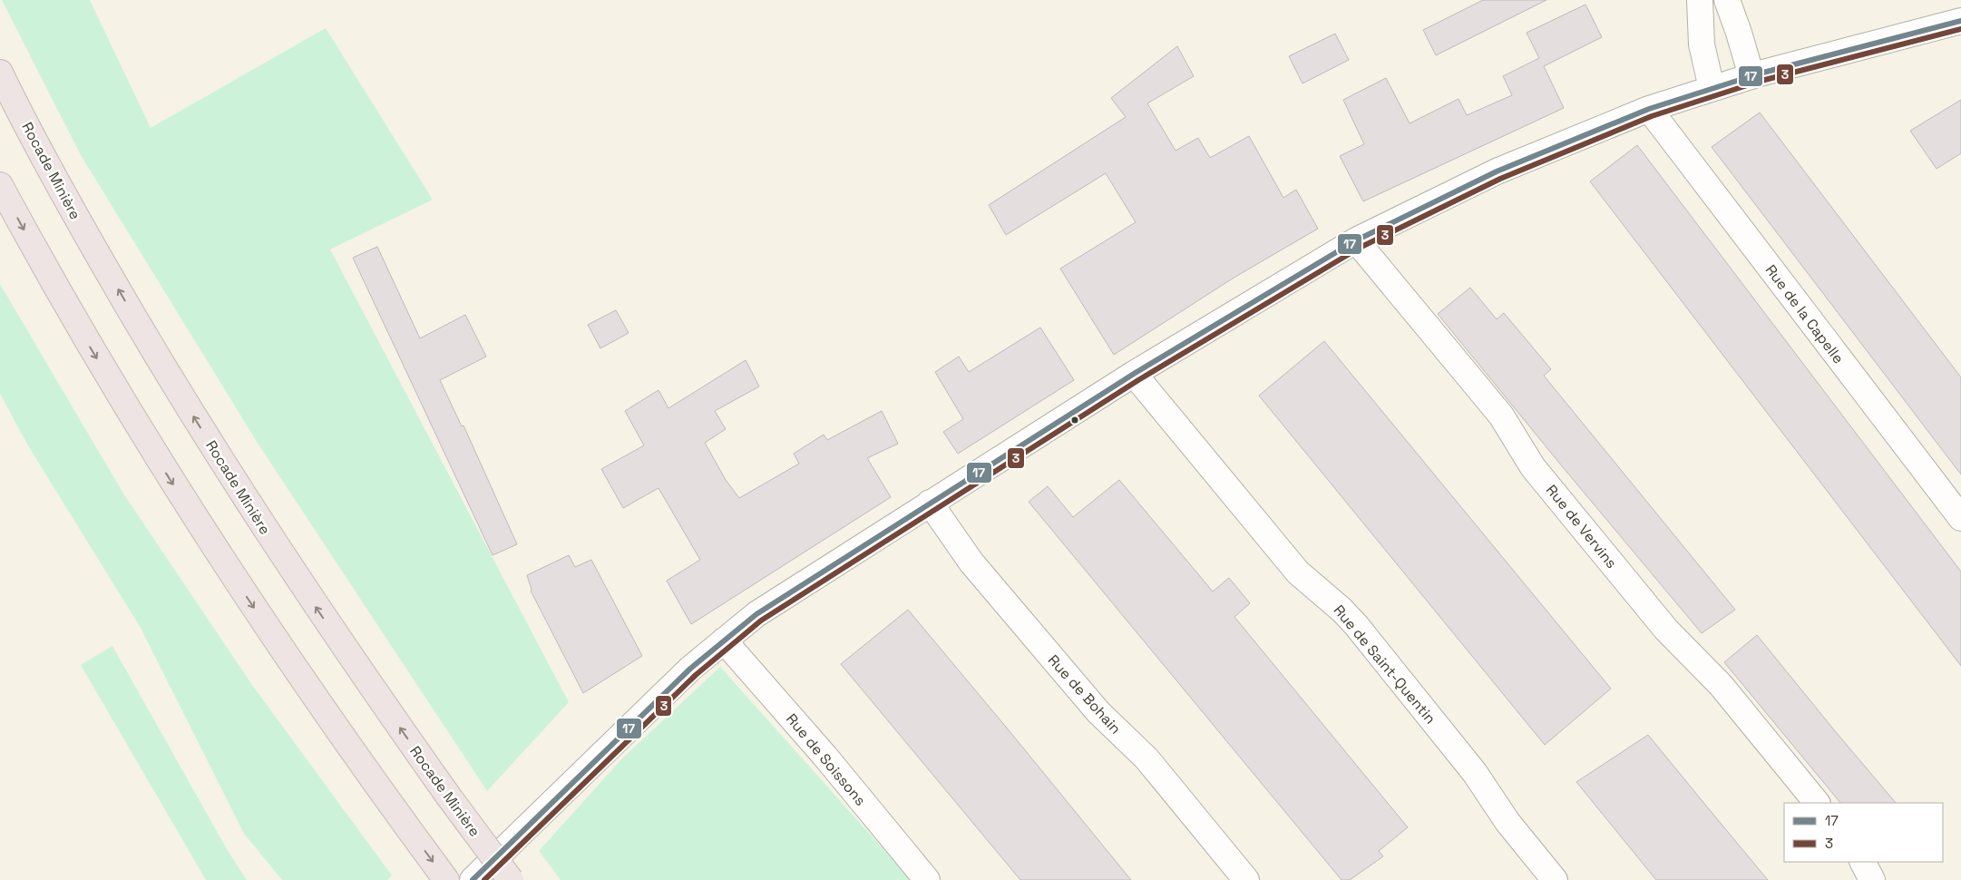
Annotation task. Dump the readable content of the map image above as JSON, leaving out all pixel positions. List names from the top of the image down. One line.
{"streets":{"highway":["Rocade Minière"],"street":["Rue de la Capelle","Rue de Vervins","Rue de Saint-Quentin","Rue de Bohain","Rue de Soissons"]},"lines":["transit line 17","transit line 3"],"legend":["17","3"]}
